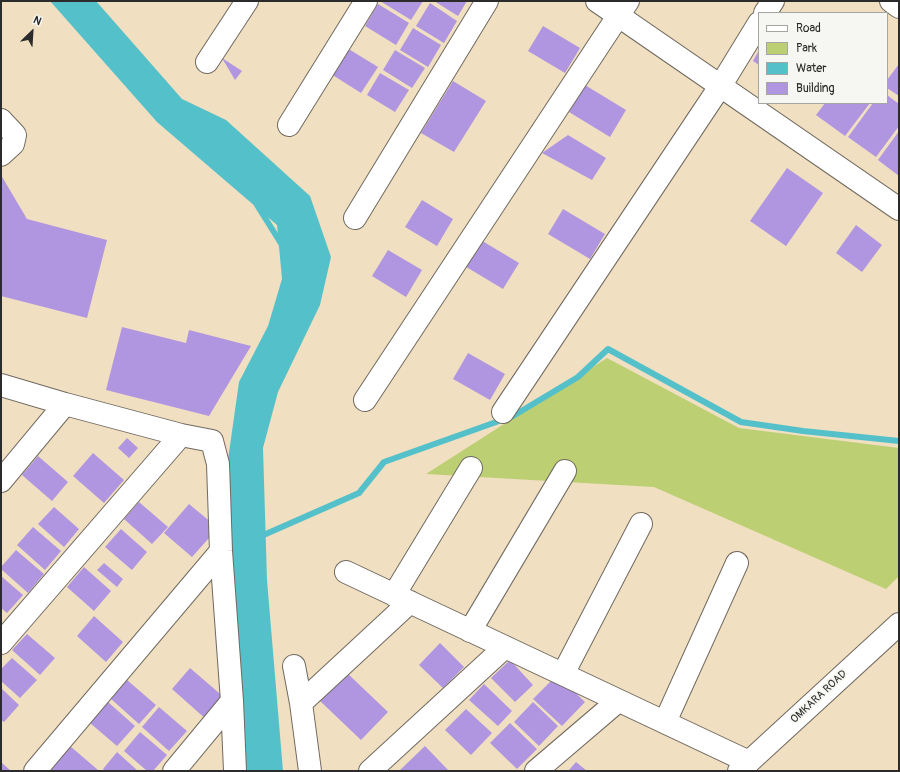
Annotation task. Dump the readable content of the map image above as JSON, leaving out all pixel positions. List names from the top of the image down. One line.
{"streets":{"street":["OMKARA ROAD"]},"legend":["Road","Park","Water","Building"],"north":"top right"}
